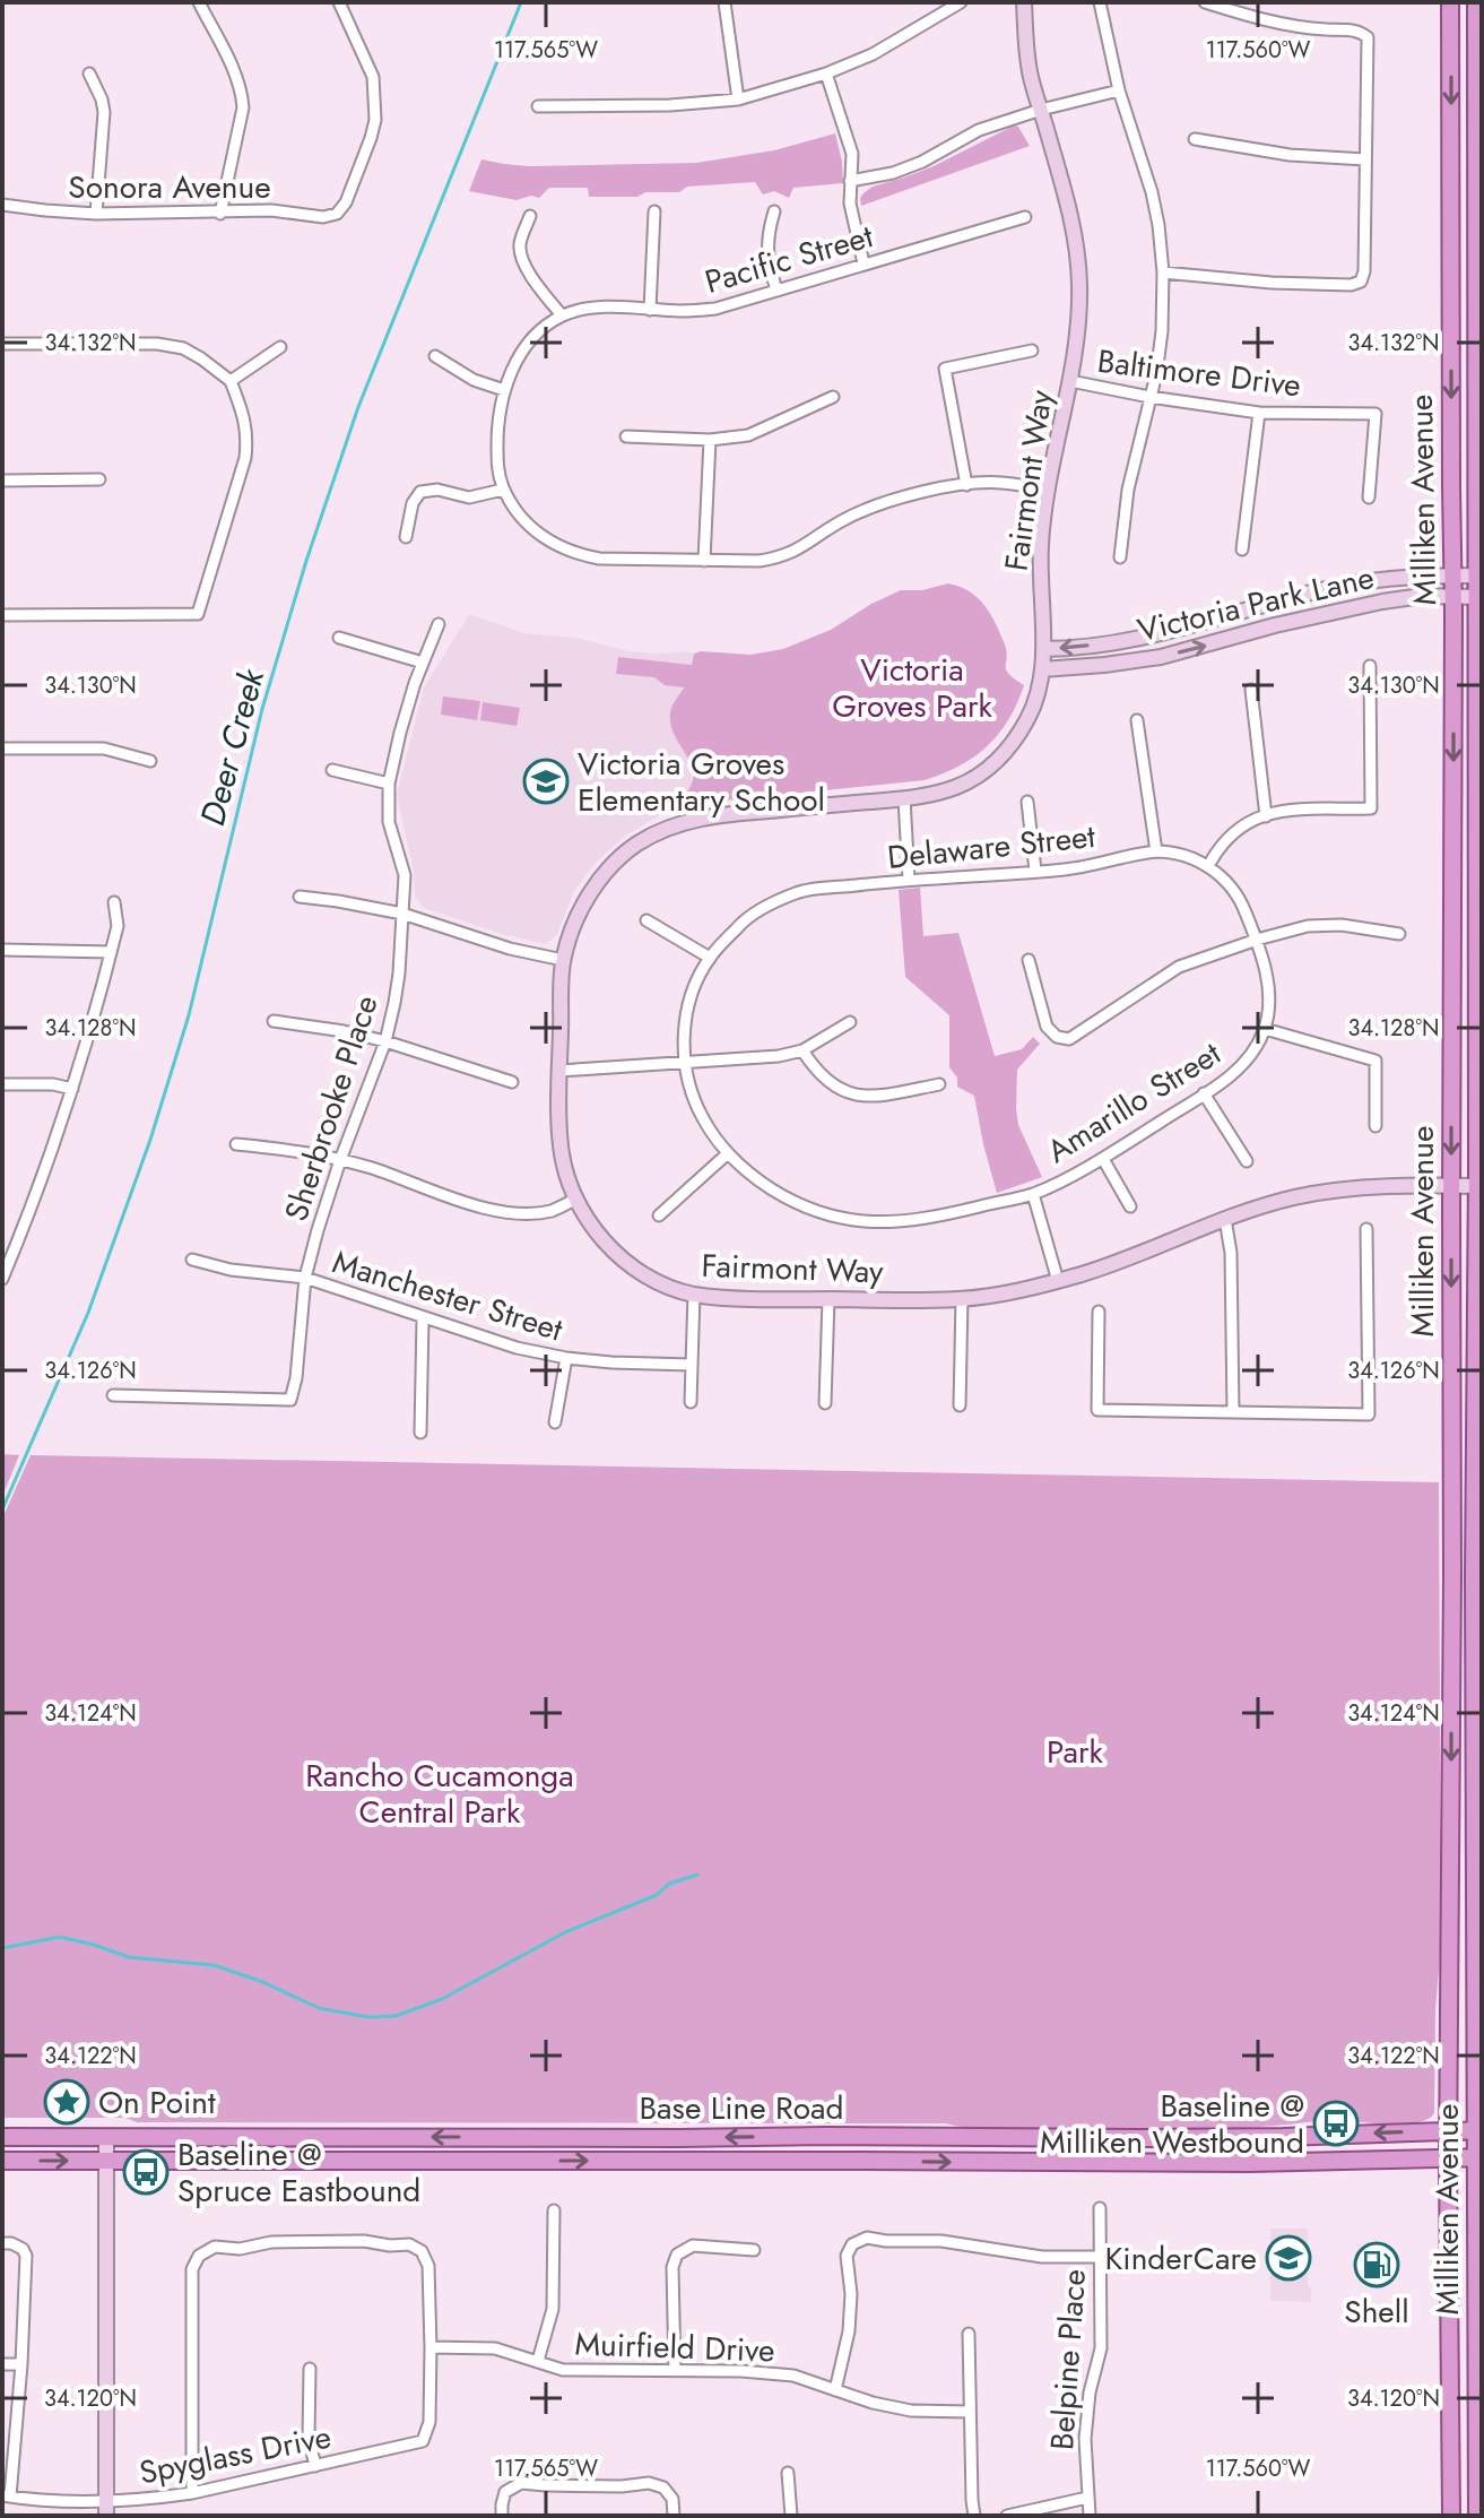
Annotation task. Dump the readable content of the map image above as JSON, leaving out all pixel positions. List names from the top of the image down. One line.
{"streets":{"main road":["Milliken Avenue","Base Line Road"],"street":["Sonora Avenue","Pacific Street","Baltimore Drive","Fairmont Way","Victoria Park Lane","Delaware Street","Amarillo Street","Sherbrooke Place","Manchester Street","Muirfield Drive","Belpine Place","Spyglass Drive"]},"crossings":[["Baltimore Drive","Fairmont Way"],["Fairmont Way","Milliken Avenue"],["Fairmont Way","Victoria Park Lane"],["Milliken Avenue","Victoria Park Lane"],["Milliken Avenue","Base Line Road"],["Delaware Street","Amarillo Street"],["Sherbrooke Place","Manchester Street"],["Muirfield Drive","Spyglass Drive"]],"water":["Deer Creek"],"parks":["Victoria Groves Park","Park","Rancho Cucamonga Central Park"],"places":{"school or university":["Victoria Groves Elementary School","KinderCare"],"place":["On Point"],"bus stop":["Baseline @ Milliken Westbound","Baseline @ Spruce Eastbound"],"fuel station":["Shell"]},"coordinates":["117.565°W","117.560°W","34.132°N","34.130°N","34.128°N","34.126°N","34.124°N","34.122°N","34.120°N"]}
